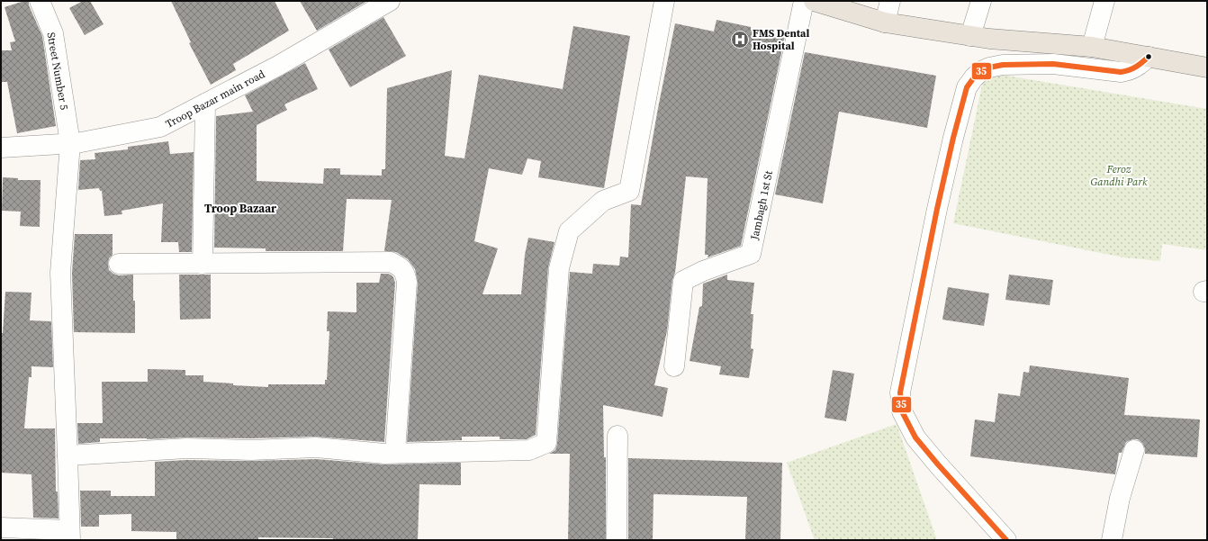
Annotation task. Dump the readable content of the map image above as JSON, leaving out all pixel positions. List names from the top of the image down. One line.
{"streets":{"street":["Street Number 5","Troop Bazar main road","Jambagh 1st St"]},"crossings":[["Street Number 5","Troop Bazar main road"]],"districts":["Troop Bazaar"],"parks":["Feroz Gandhi Park"],"places":{"hospital":["FMS Dental Hospital"]},"lines":["transit line 35"]}
